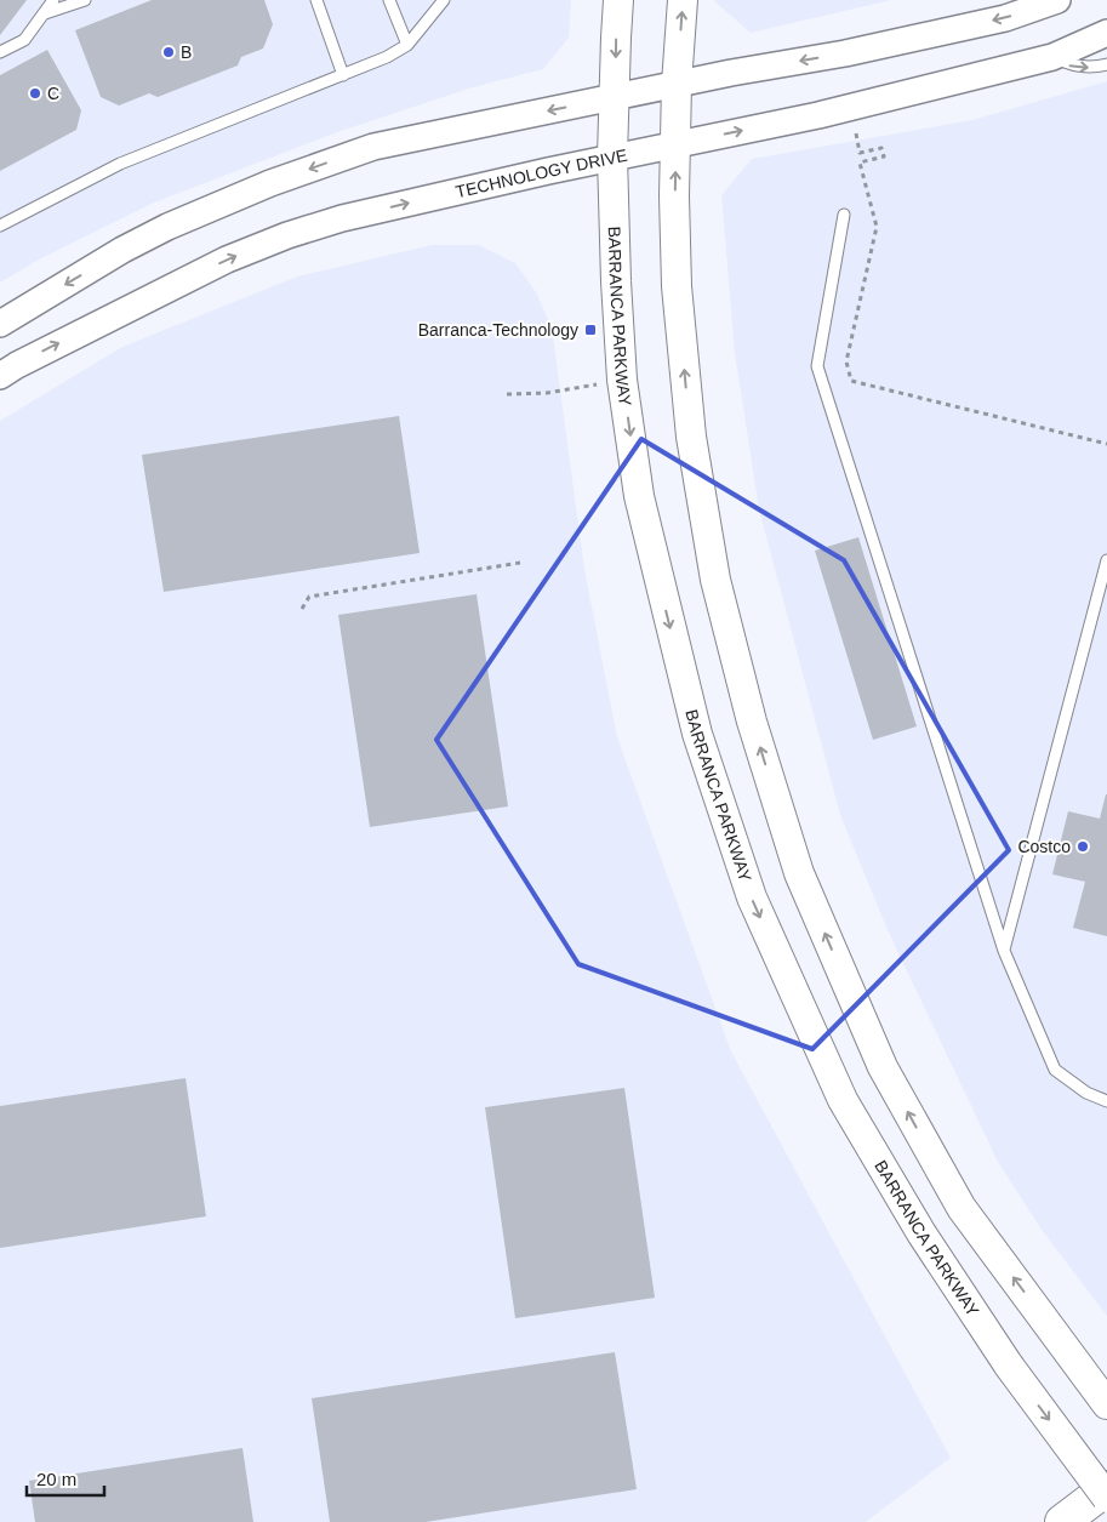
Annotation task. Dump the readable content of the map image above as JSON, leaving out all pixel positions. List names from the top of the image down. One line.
{"streets":{"main road":["BARRANCA PARKWAY"],"street":["TECHNOLOGY DRIVE"]},"crossings":[["TECHNOLOGY DRIVE","BARRANCA PARKWAY"]],"places":{"other":["B","C","Costco"],"transit":["Barranca-Technology"]},"scale_bar":"20 m"}
